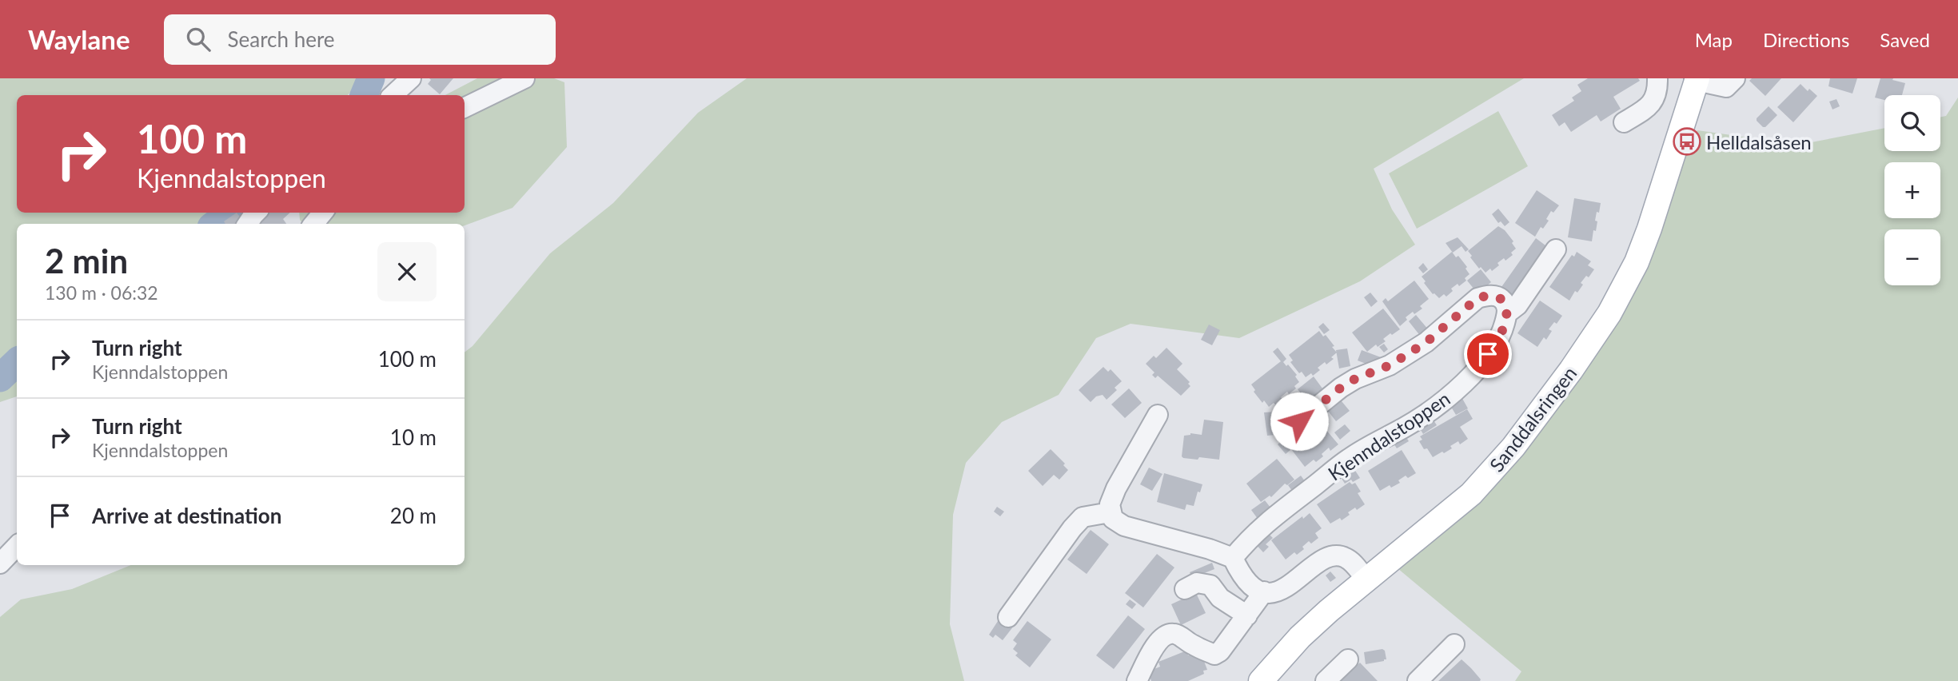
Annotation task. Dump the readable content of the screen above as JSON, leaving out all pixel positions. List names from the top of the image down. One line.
{"streets":{"main road":["Sanddalsringen"],"street":["Kjenndalstoppen"]},"places":{"bus stop":["Helldalsåsen"]},"page":{"header":"Waylane","search":"Search here","nav":["Map","Directions","Saved"],"map_buttons":["+","−"],"turn":["100 m","Kjenndalstoppen"],"heading":["2 min","130 m · 06:32"],"list":[{"name":"Turn right","note":"Kjenndalstoppen","value":"100 m"},{"name":"Turn right","note":"Kjenndalstoppen","value":"10 m"},{"name":"Arrive at destination","value":"20 m"}]}}
